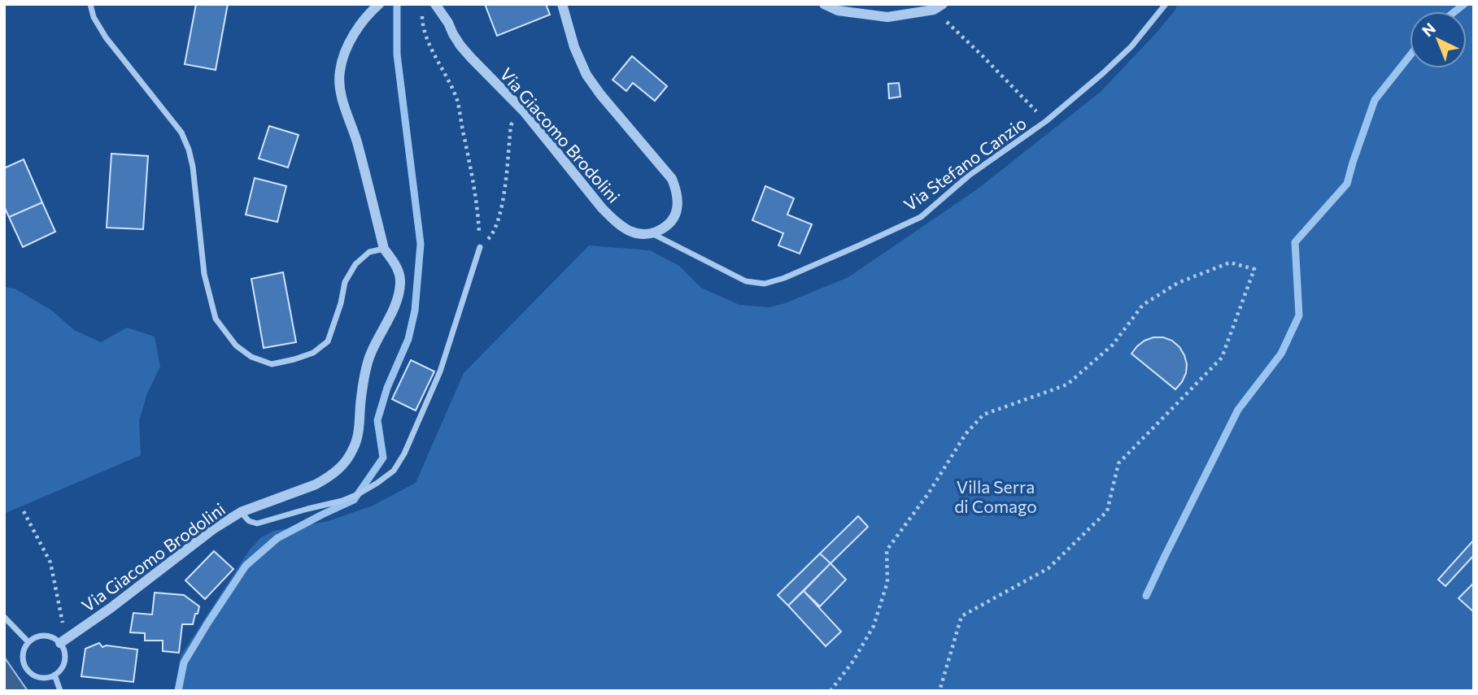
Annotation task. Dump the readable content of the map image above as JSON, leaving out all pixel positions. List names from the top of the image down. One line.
{"streets":{"street":["Via Giacomo Brodolini","Via Stefano Canzio"]},"crossings":[["Via Giacomo Brodolini","Via Stefano Canzio"]],"parks":["Villa Serra di Comago"],"north":"top left"}
